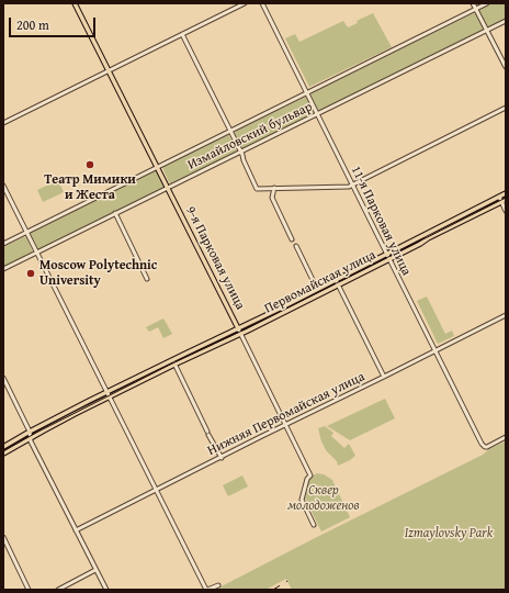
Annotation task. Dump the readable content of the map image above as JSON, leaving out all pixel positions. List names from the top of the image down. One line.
{"streets":{"main road":["9-я Парковая улица","Первомайская улица"],"street":["Измайловский бульвар","11-я Парковая улица","Нижняя Первомайская улица"]},"crossings":[["Измайловский бульвар","11-я Парковая улица"],["Измайловский бульвар","9-я Парковая улица"],["11-я Парковая улица","Первомайская улица"],["11-я Парковая улица","Нижняя Первомайская улица"],["9-я Парковая улица","Первомайская улица"],["9-я Парковая улица","Нижняя Первомайская улица"]],"parks":["Сквер молодоженов","Izmaylovsky Park"],"places":["Театр Мимики и Жеста","Moscow Polytechnic University"],"scale_bar":"200 m"}
